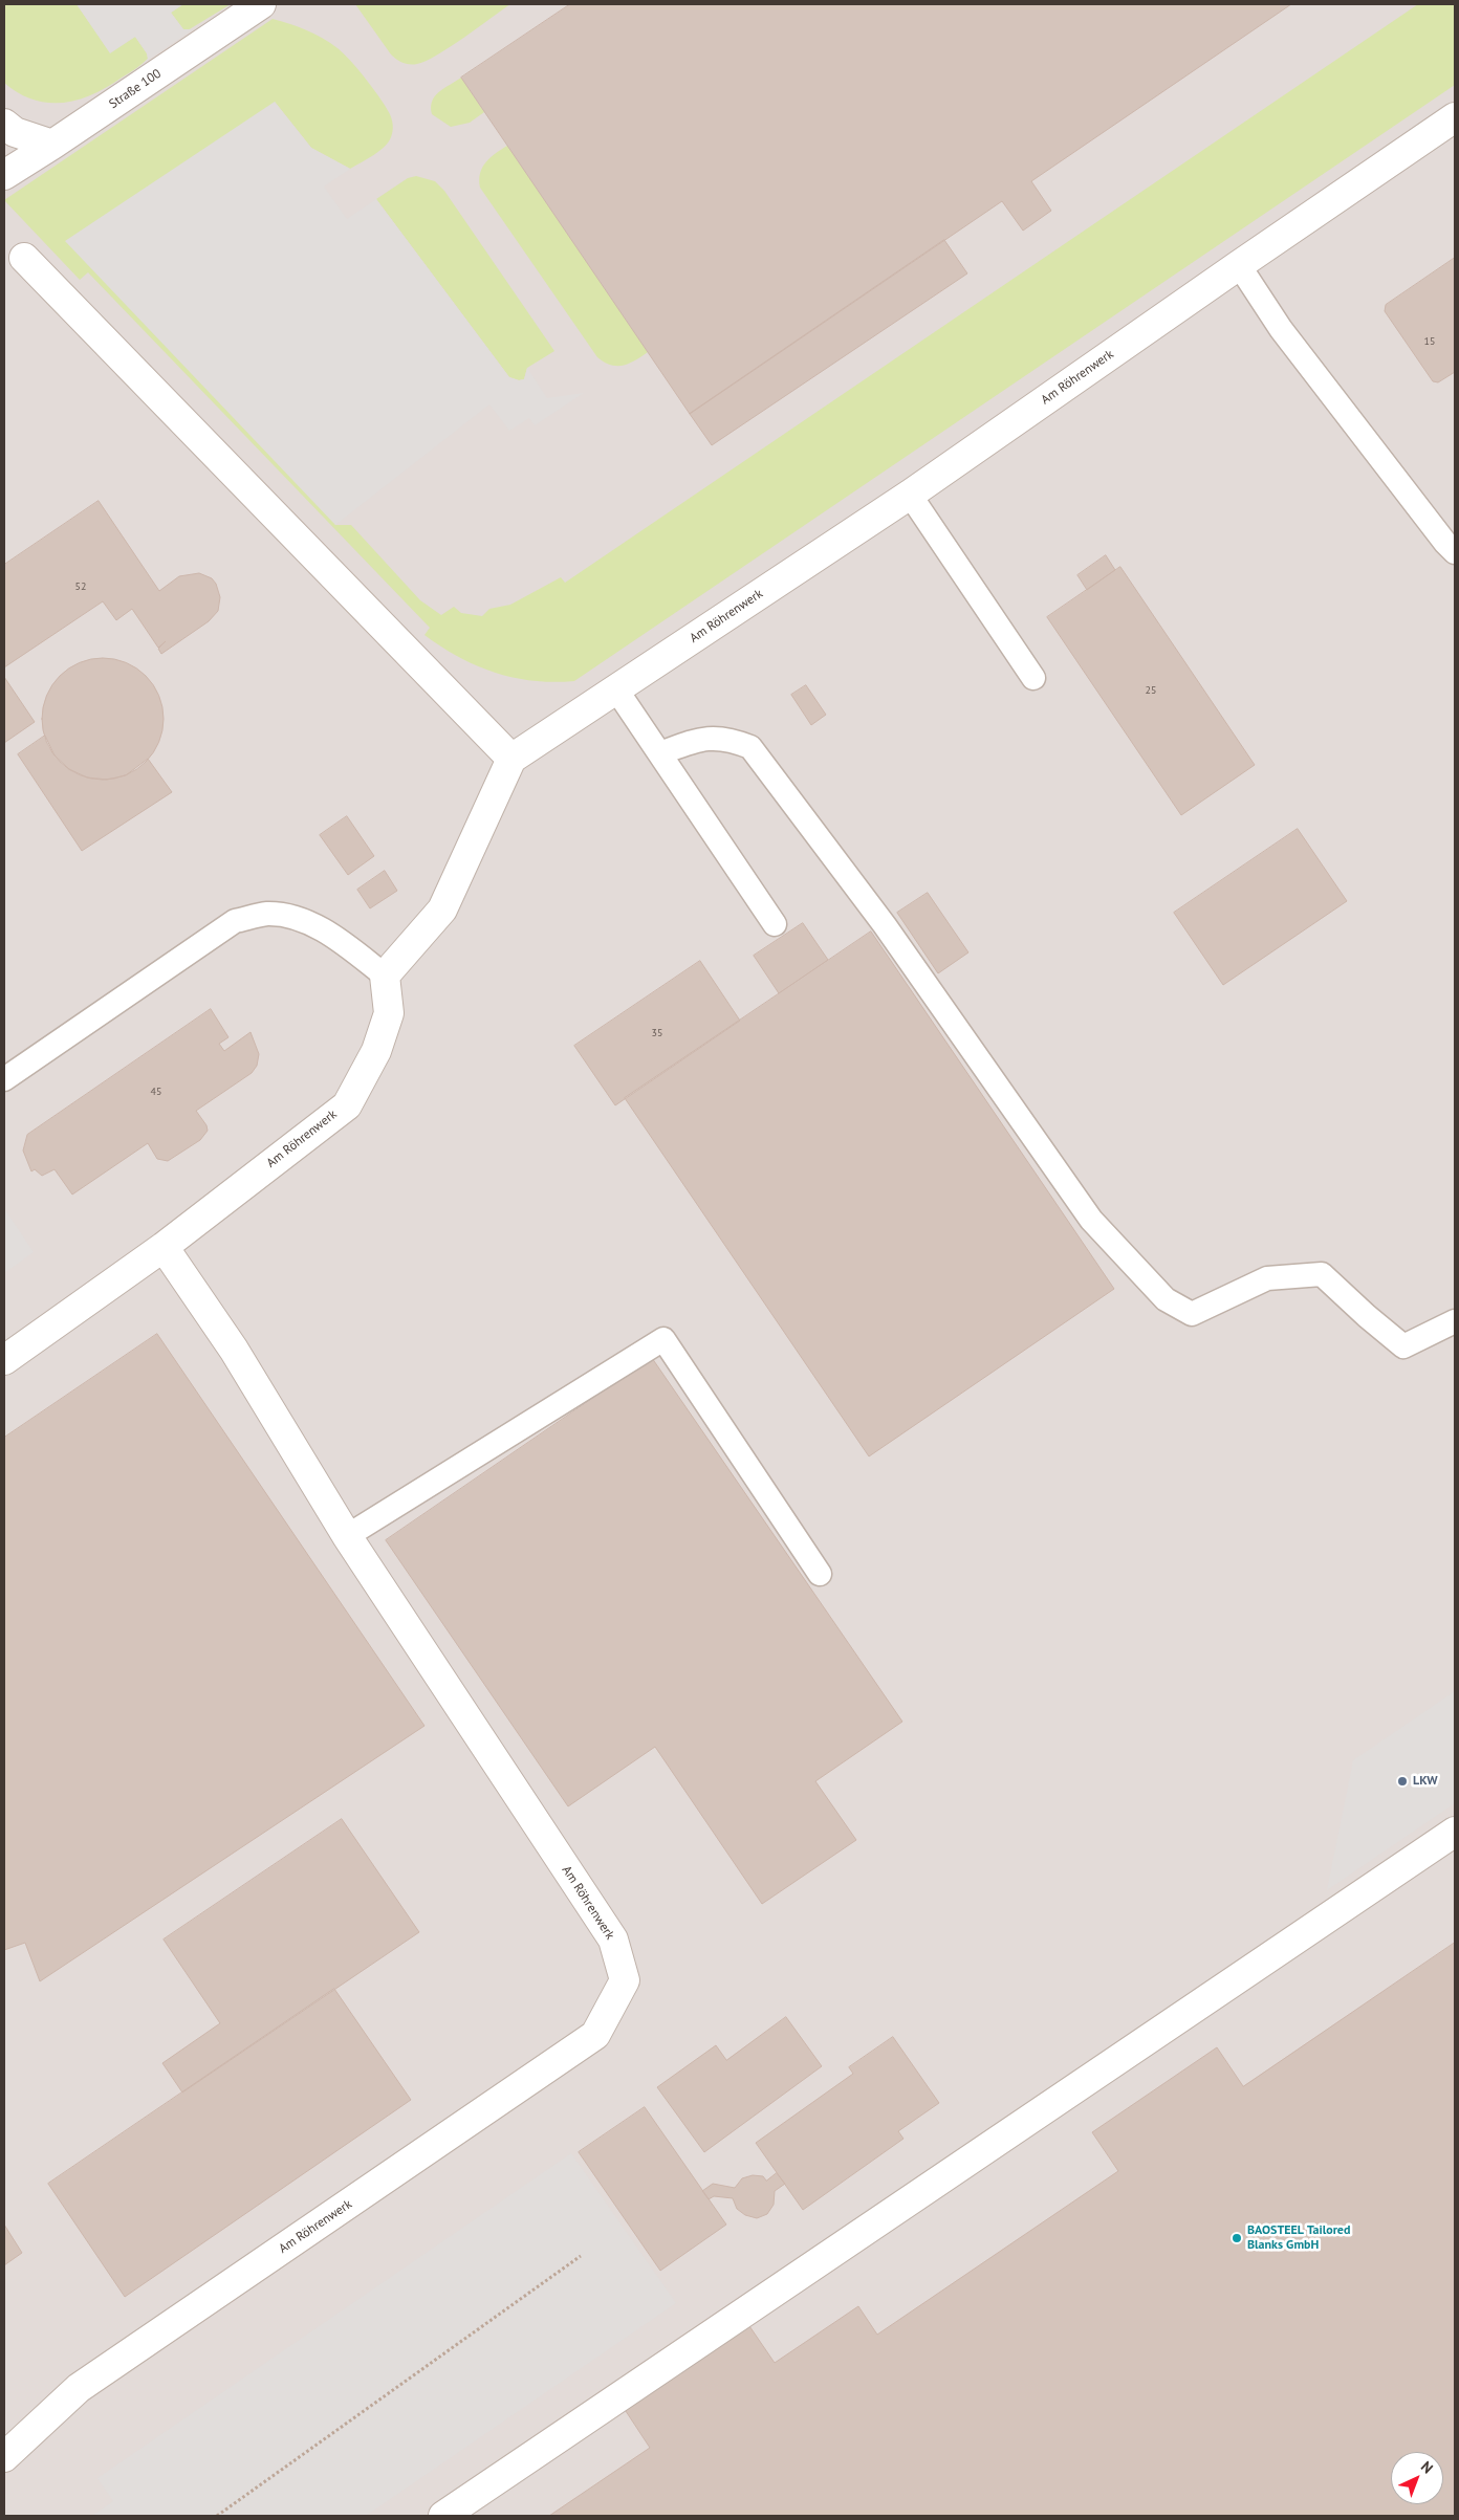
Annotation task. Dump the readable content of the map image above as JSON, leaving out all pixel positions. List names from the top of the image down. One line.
{"streets":{"street":["Straße 100","Am Röhrenwerk"]},"places":["LKW","BAOSTEEL Tailored Blanks GmbH"],"house_numbers":["15","52","25","35","45"],"north":"top right"}
